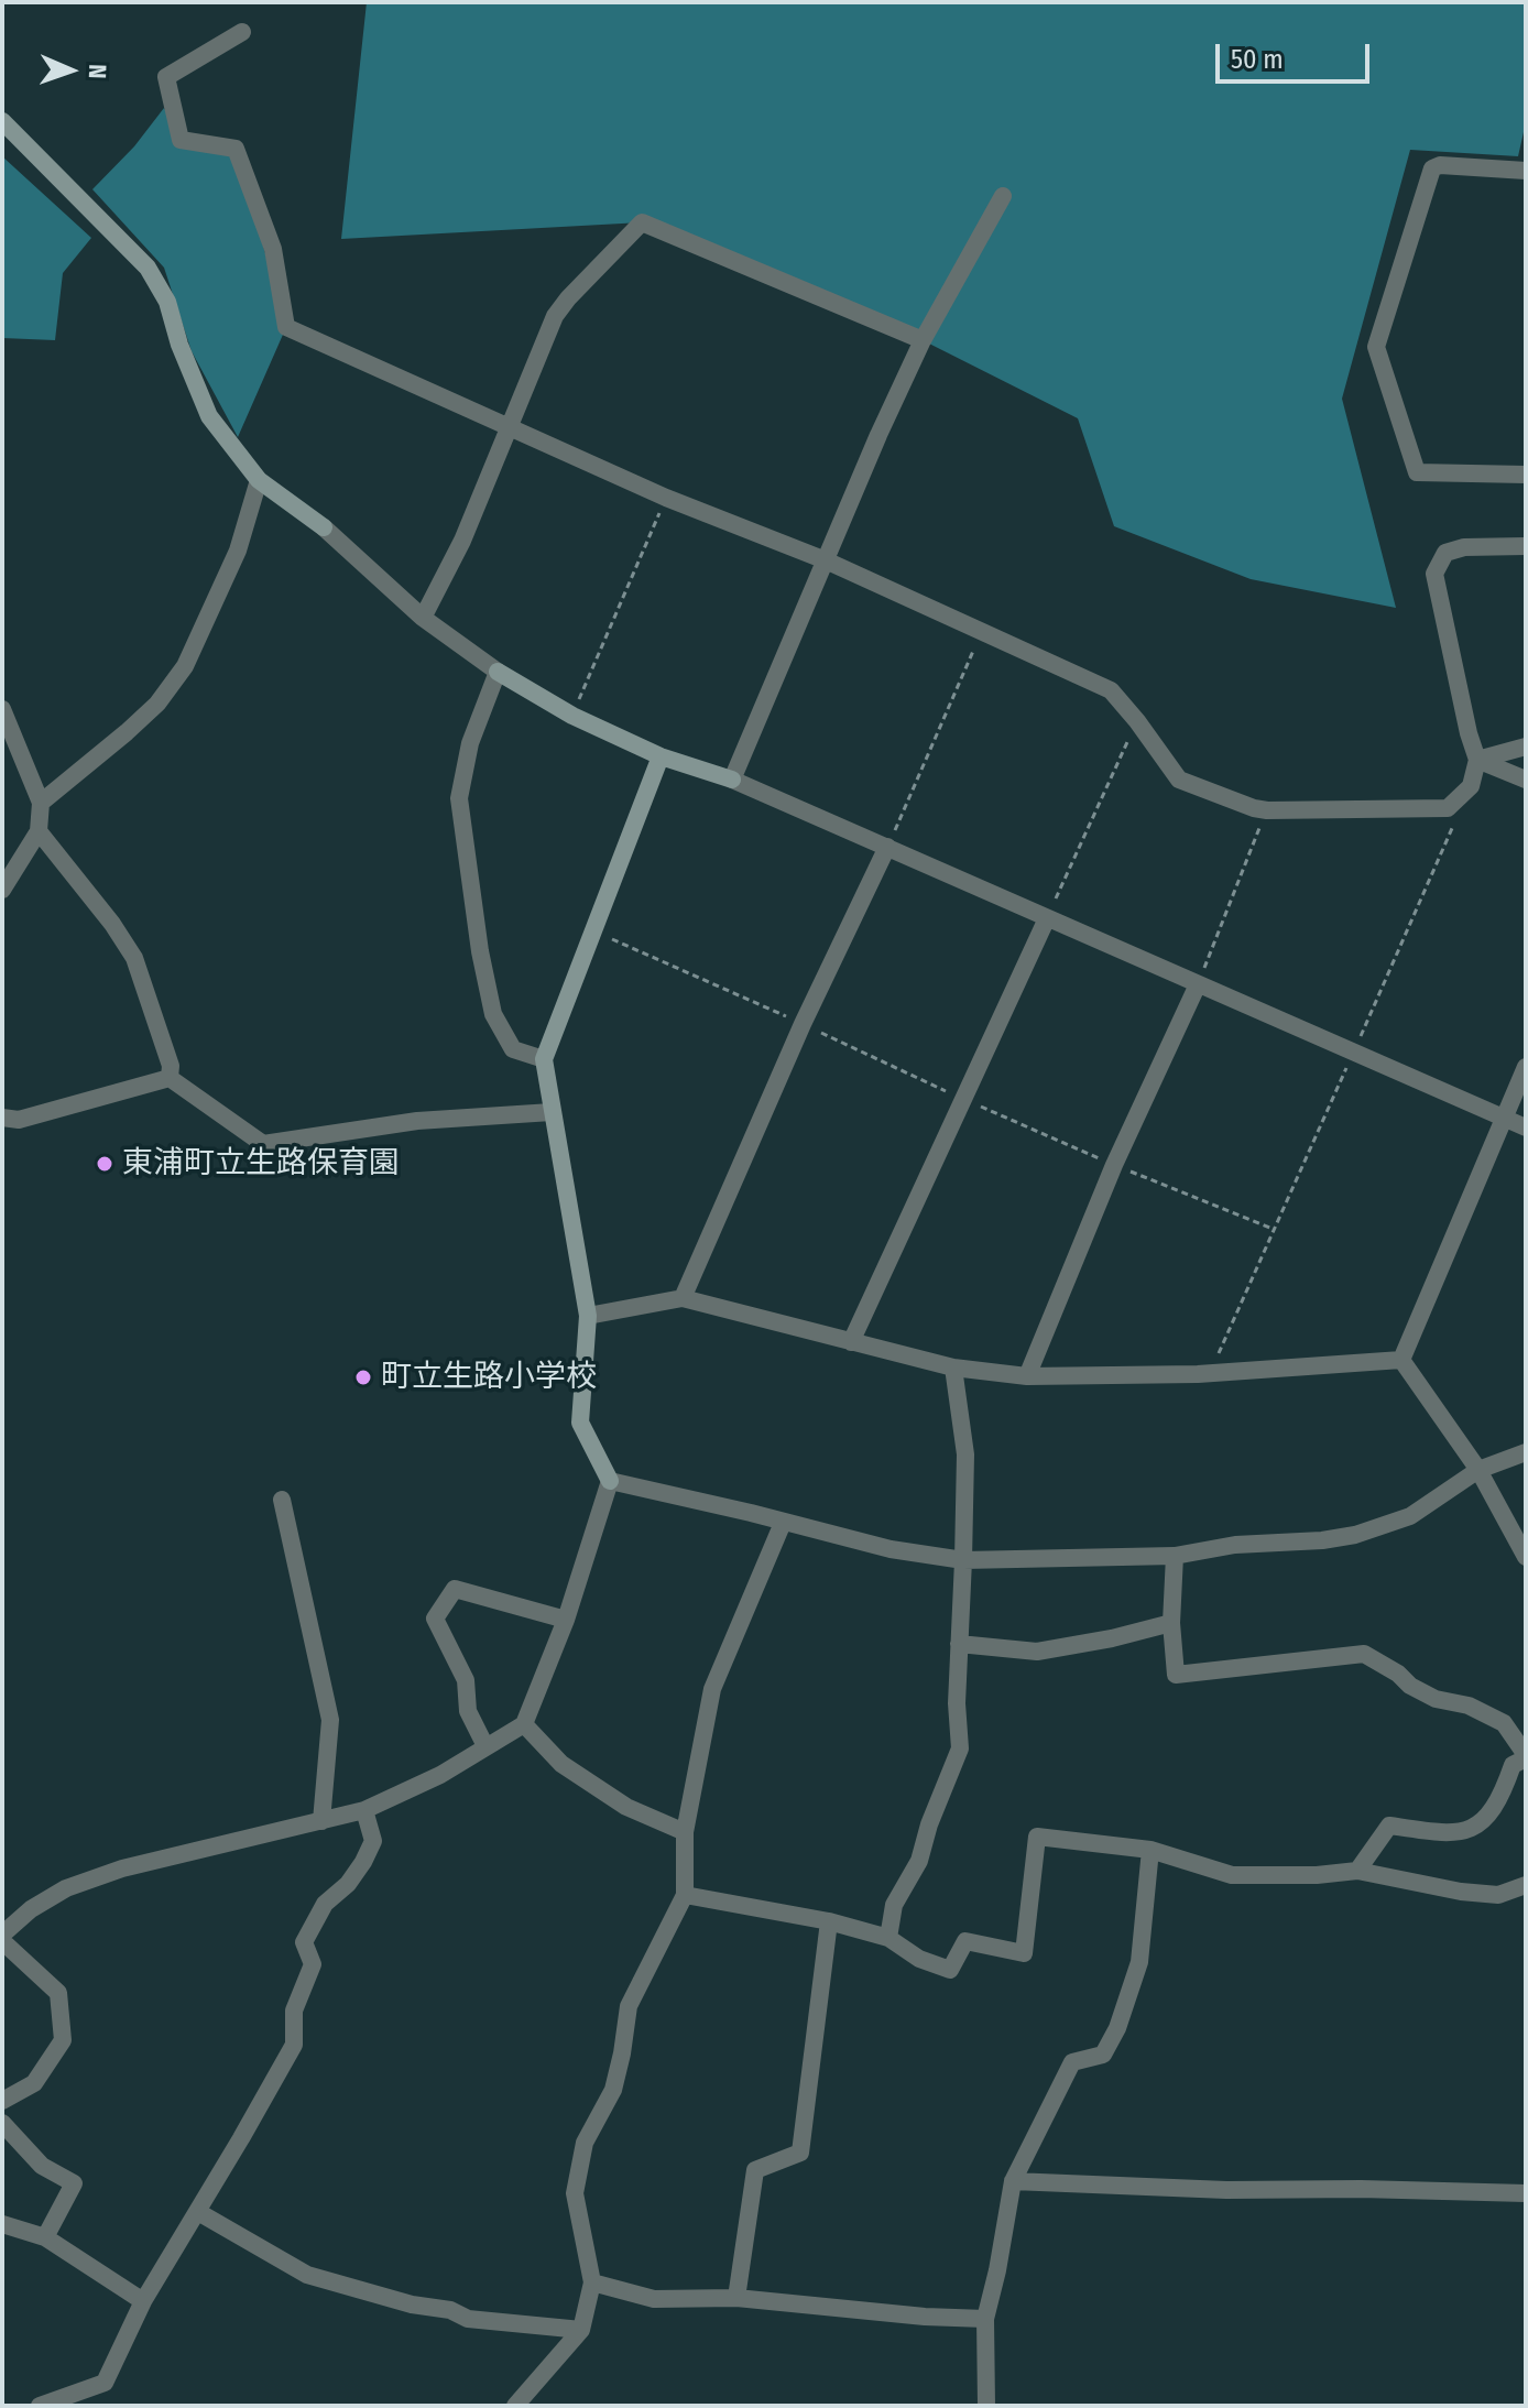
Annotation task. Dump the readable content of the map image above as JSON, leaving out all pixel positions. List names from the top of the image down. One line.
{"places":["東浦町立生路保育園","町立生路小学校"],"scale_bar":"50 m","north":"right"}
